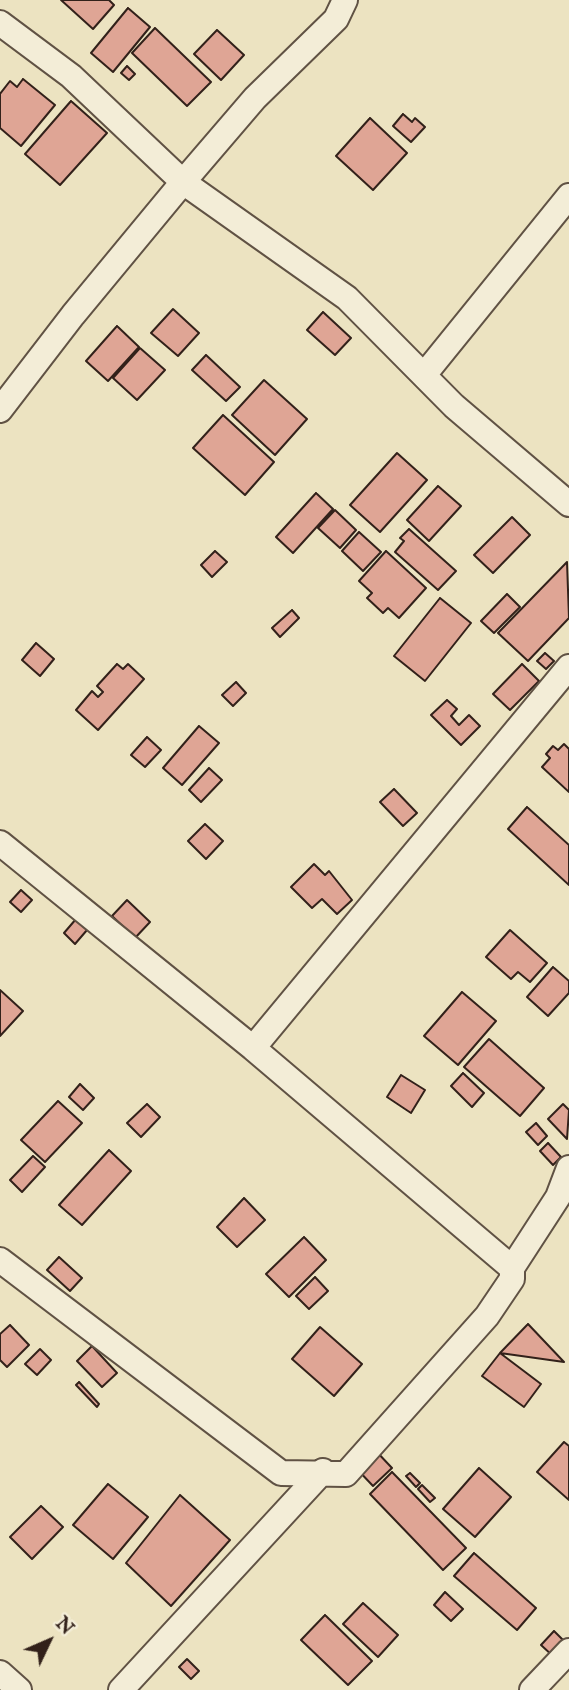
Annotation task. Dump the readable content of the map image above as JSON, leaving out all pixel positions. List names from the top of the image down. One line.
{"north":"top right"}
